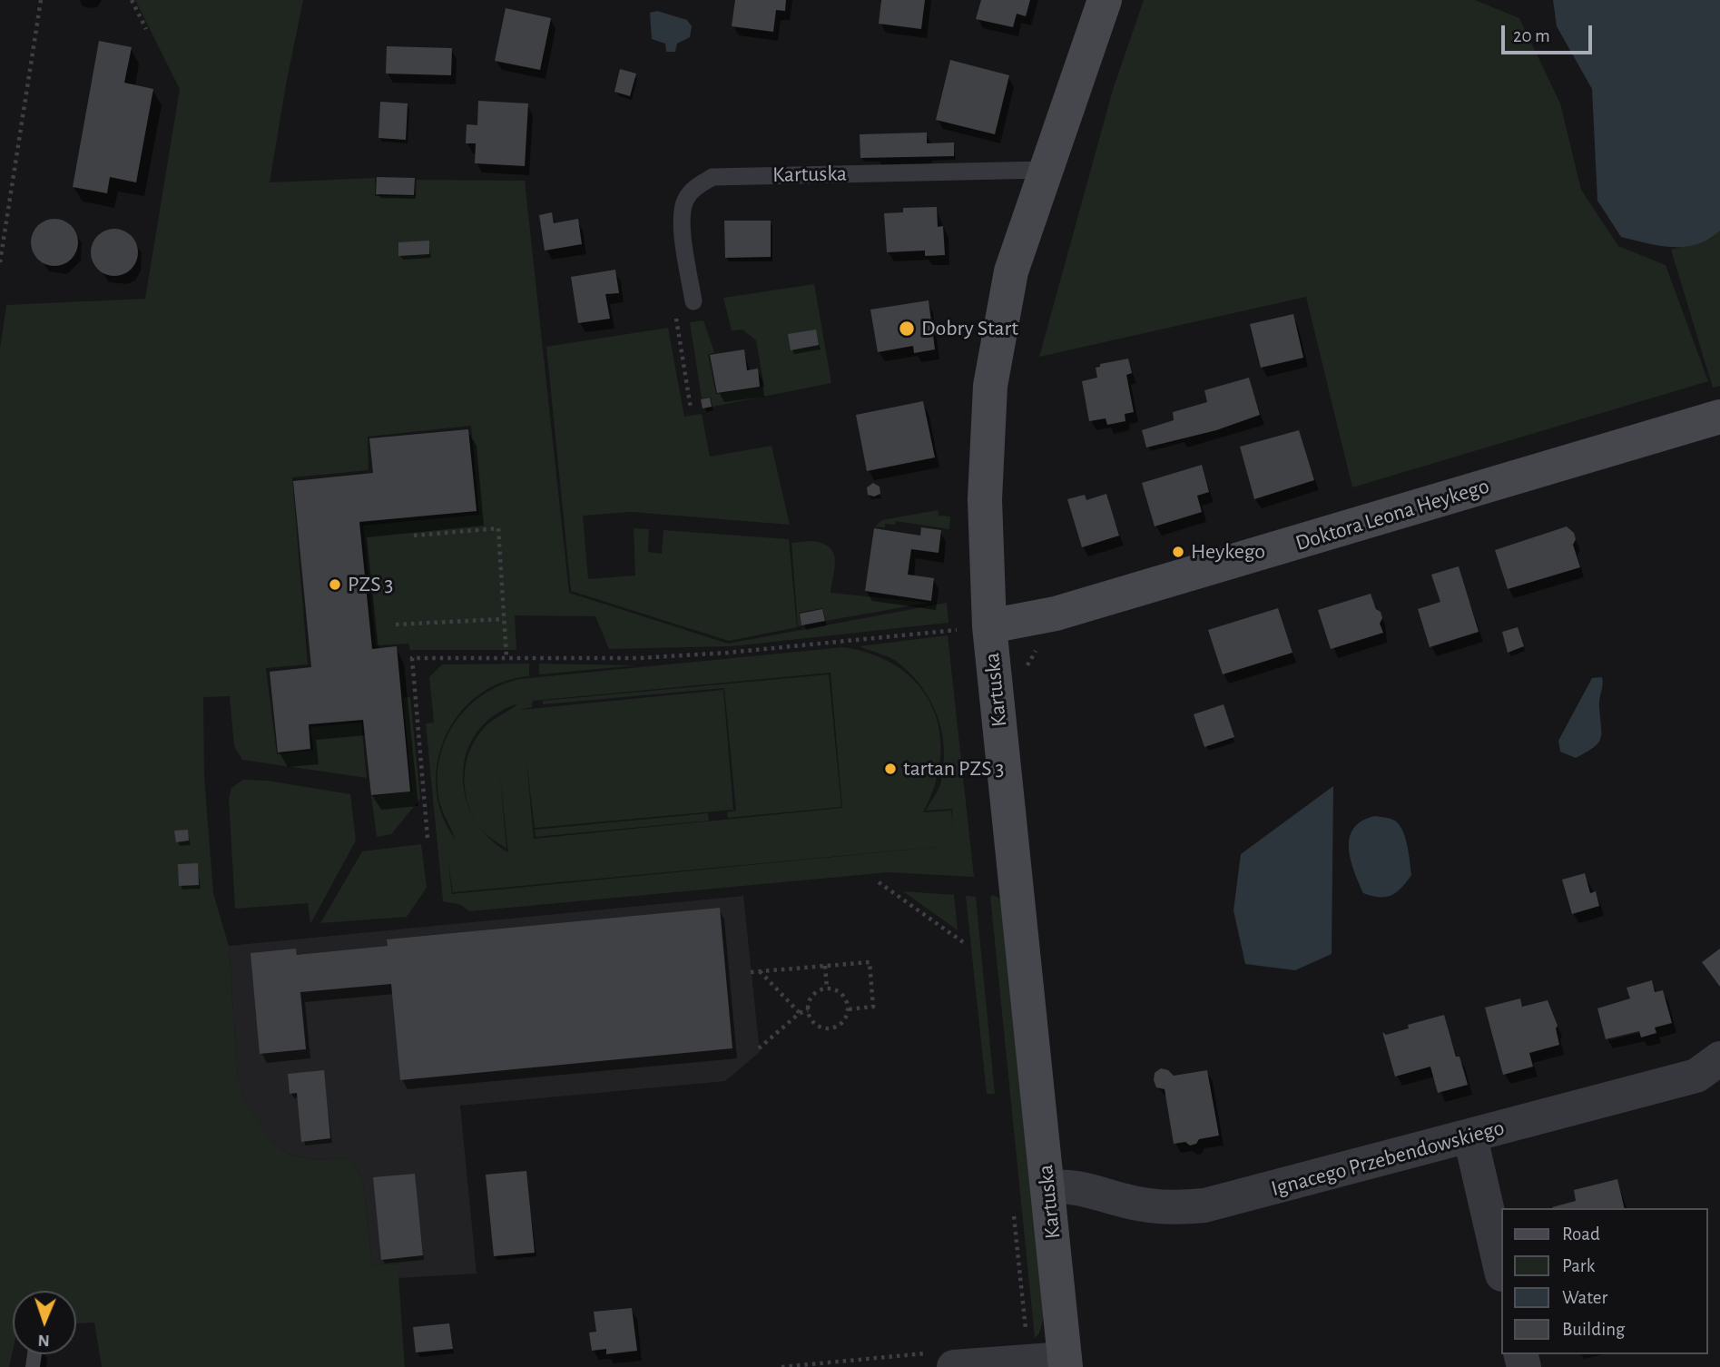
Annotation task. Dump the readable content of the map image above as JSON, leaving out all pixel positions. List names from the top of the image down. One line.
{"streets":{"main road":["Kartuska","Doktora Leona Heykego"],"street":["Ignacego Przebendowskiego"]},"crossings":[["Kartuska","Doktora Leona Heykego"],["Kartuska","Ignacego Przebendowskiego"]],"places":["Dobry Start","Heykego","PZS 3","tartan PZS 3"],"legend":["Road","Park","Water","Building"],"scale_bar":"20 m","north":"bottom"}
